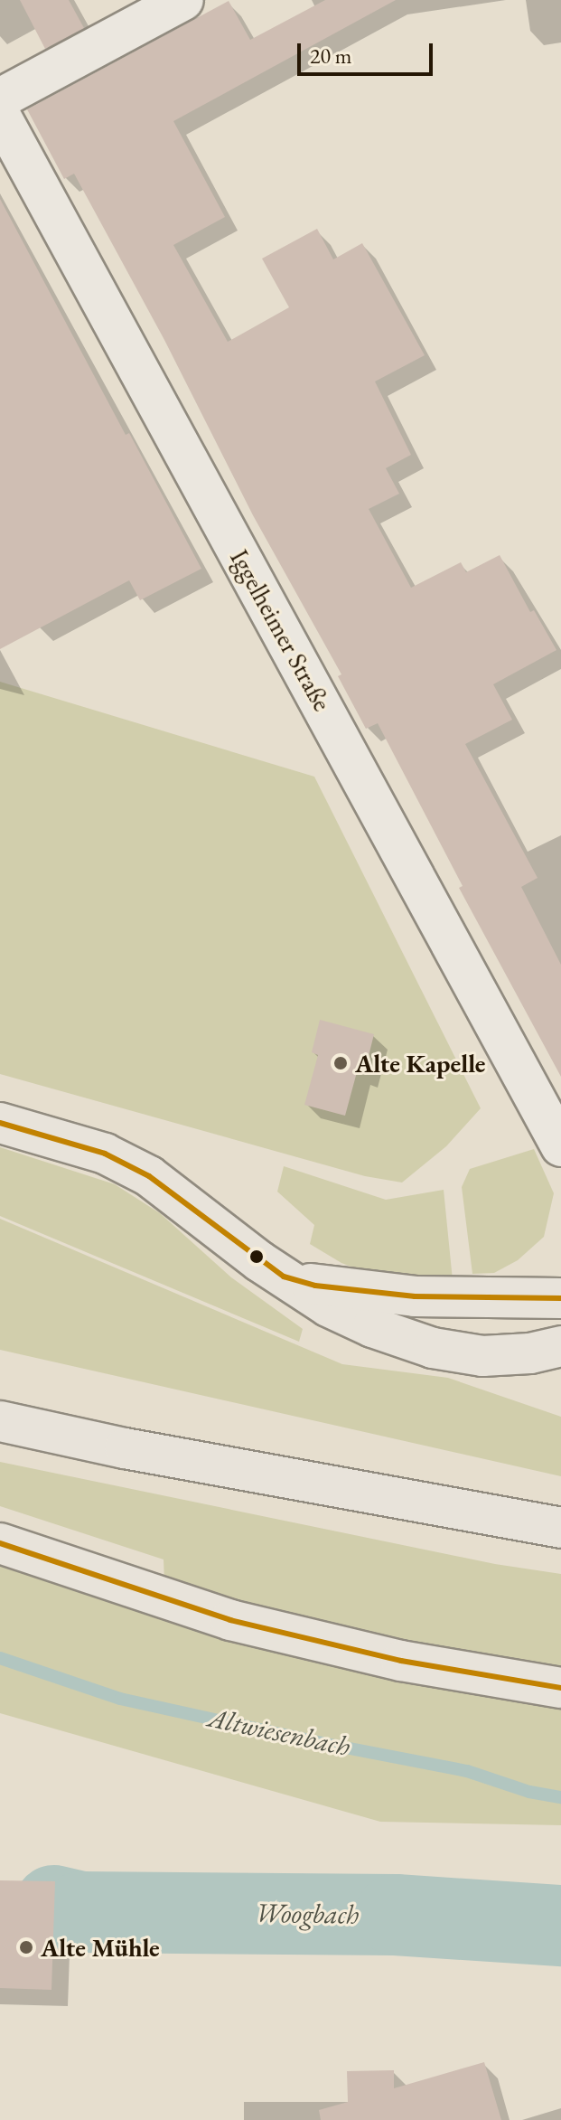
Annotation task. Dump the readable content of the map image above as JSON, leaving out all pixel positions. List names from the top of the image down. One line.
{"streets":{"street":["Iggelheimer Straße"]},"water":["Altwiesenbach","Woogbach"],"places":["Alte Kapelle","Alte Mühle"],"scale_bar":"20 m"}
